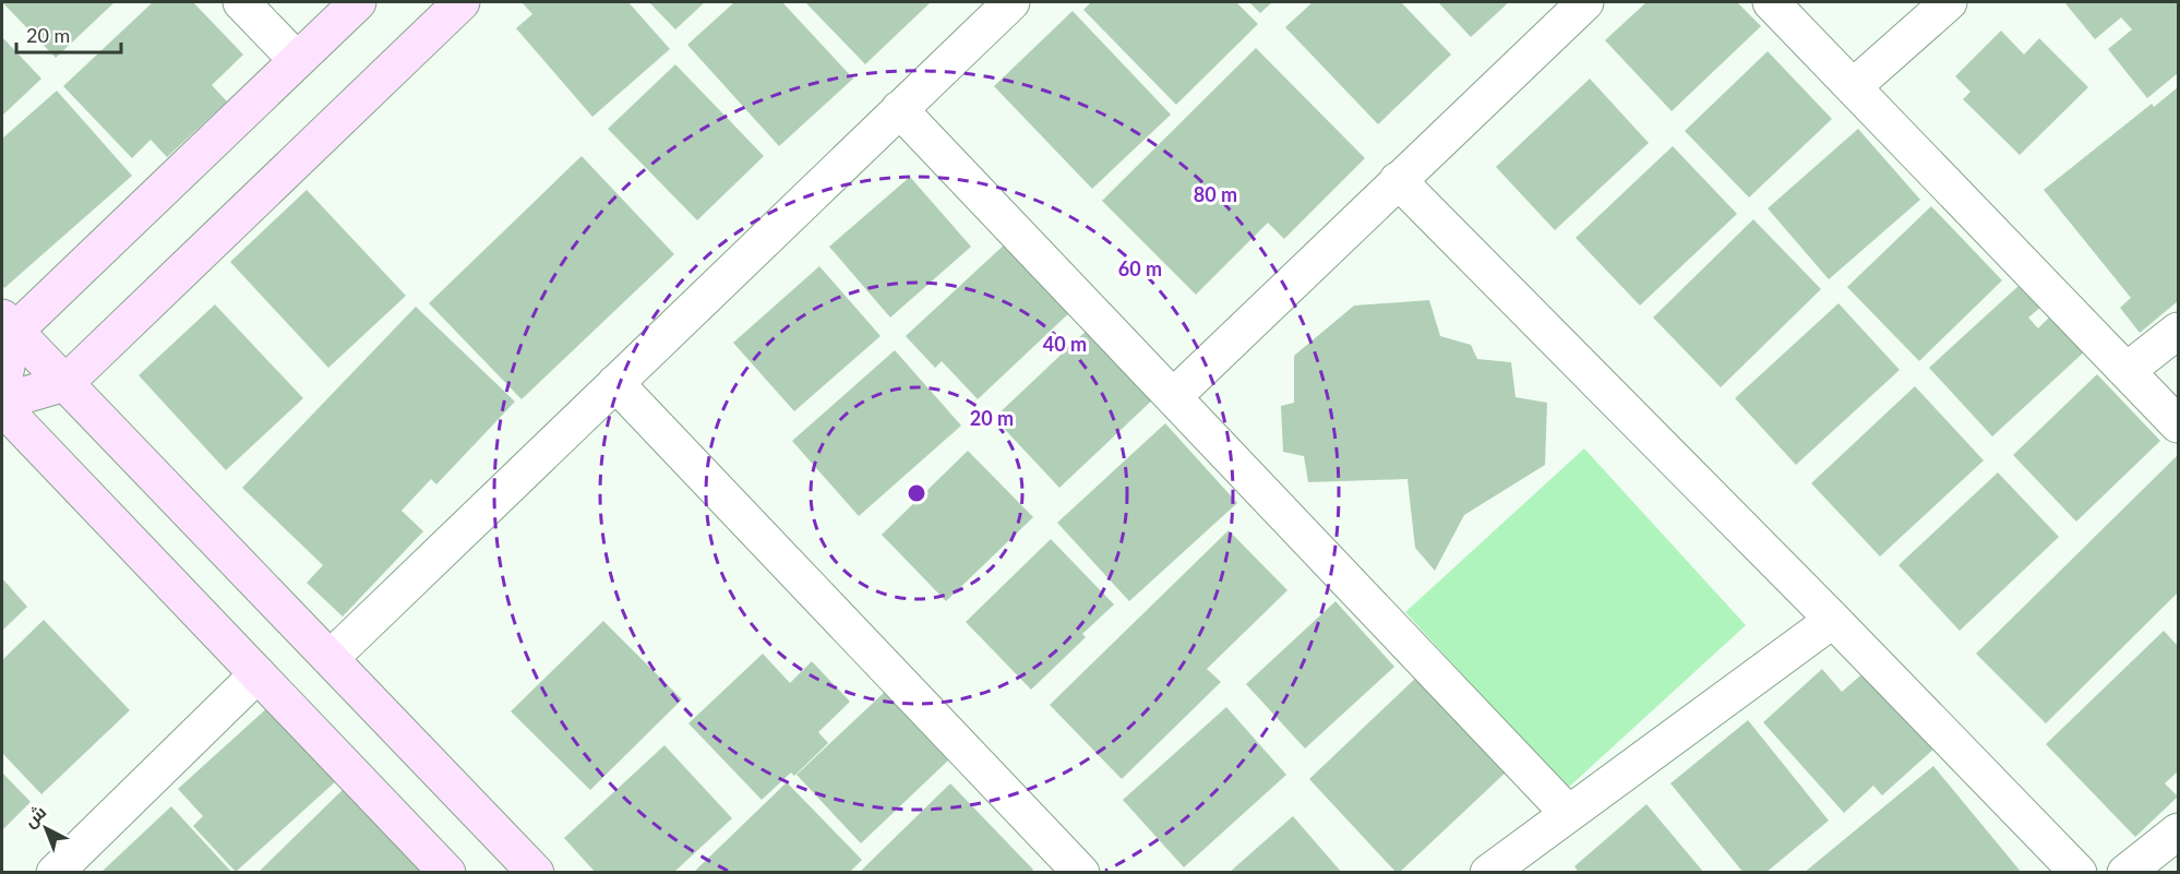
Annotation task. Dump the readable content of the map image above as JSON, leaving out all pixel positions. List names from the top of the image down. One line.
{"scale_bar":"20 m","north":"top left","rings":["80 m","60 m","40 m","20 m"]}
